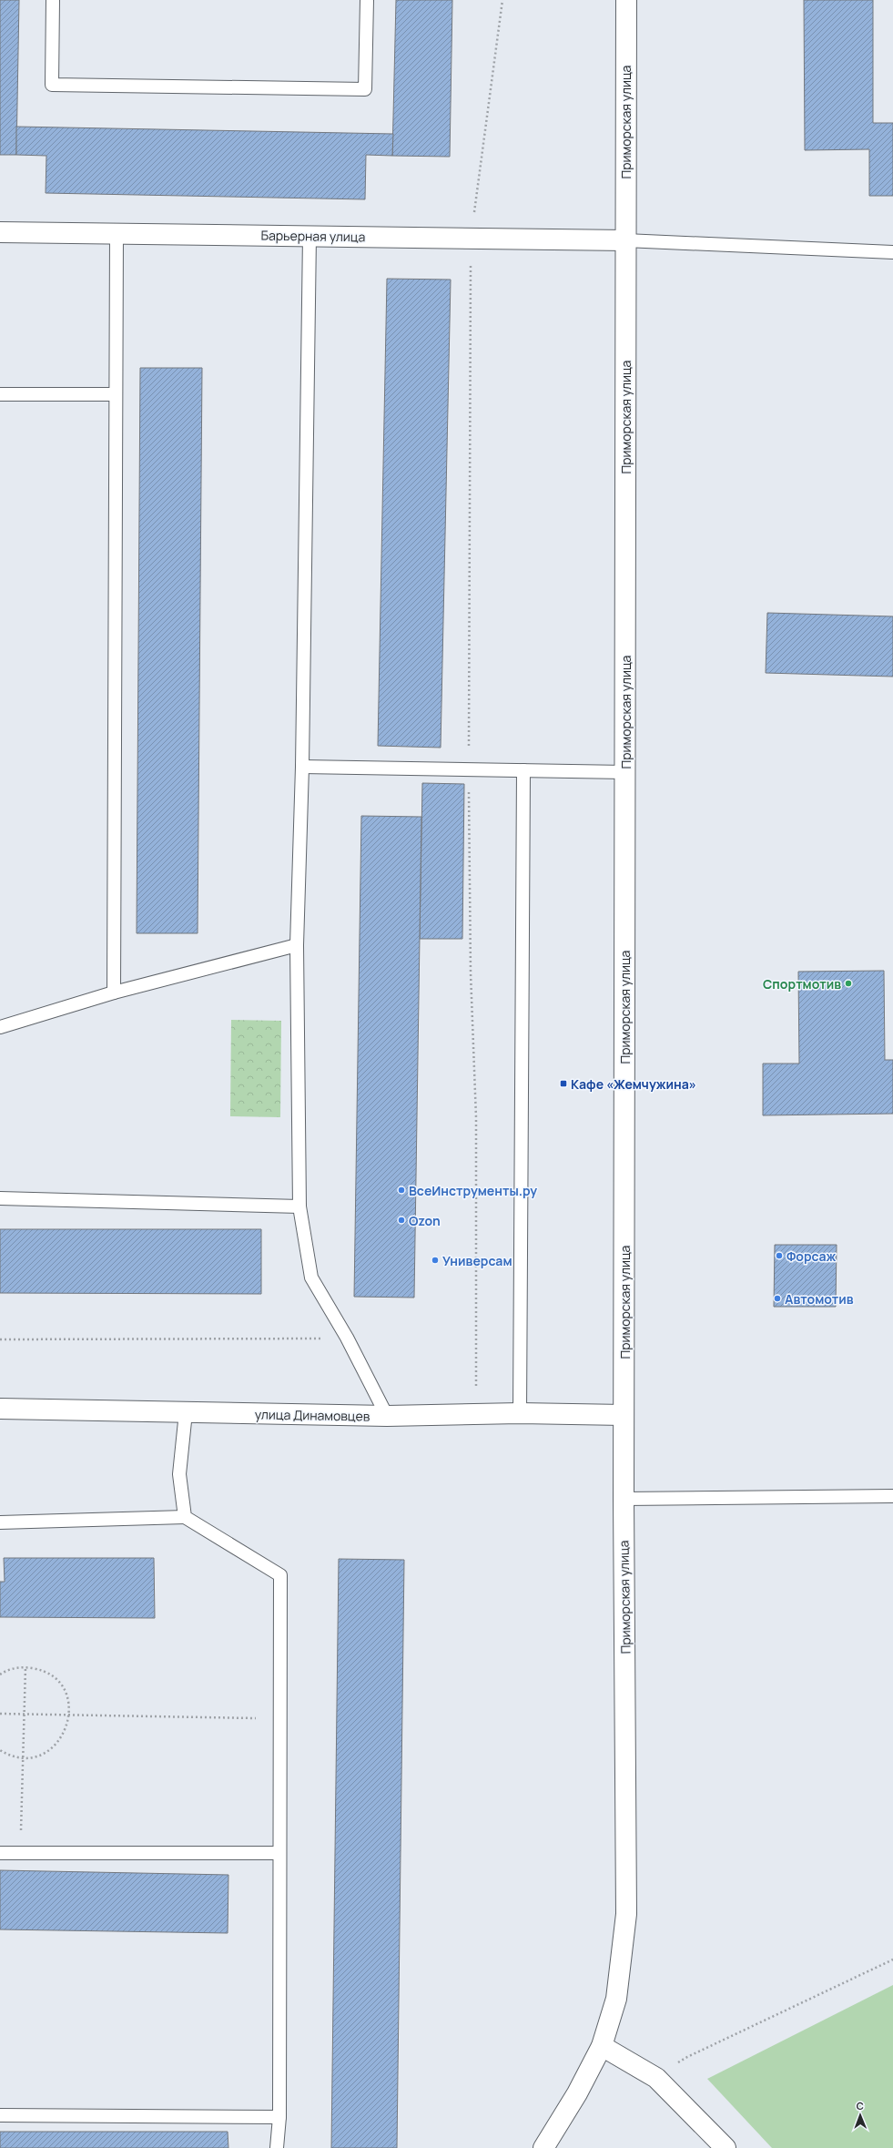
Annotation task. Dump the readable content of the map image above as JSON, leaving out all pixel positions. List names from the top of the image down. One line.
{"streets":{"main road":["Приморская улица","Барьерная улица","улица Динамовцев"]},"crossings":[["Приморская улица","Барьерная улица"],["Приморская улица","улица Динамовцев"]],"places":{"other":["Спортмотив","ВсеИнструменты.ру","Ozon","Форсаж","Универсам","Автомотив"],"transit":["Кафе «Жемчужина»"]},"north":"top"}
